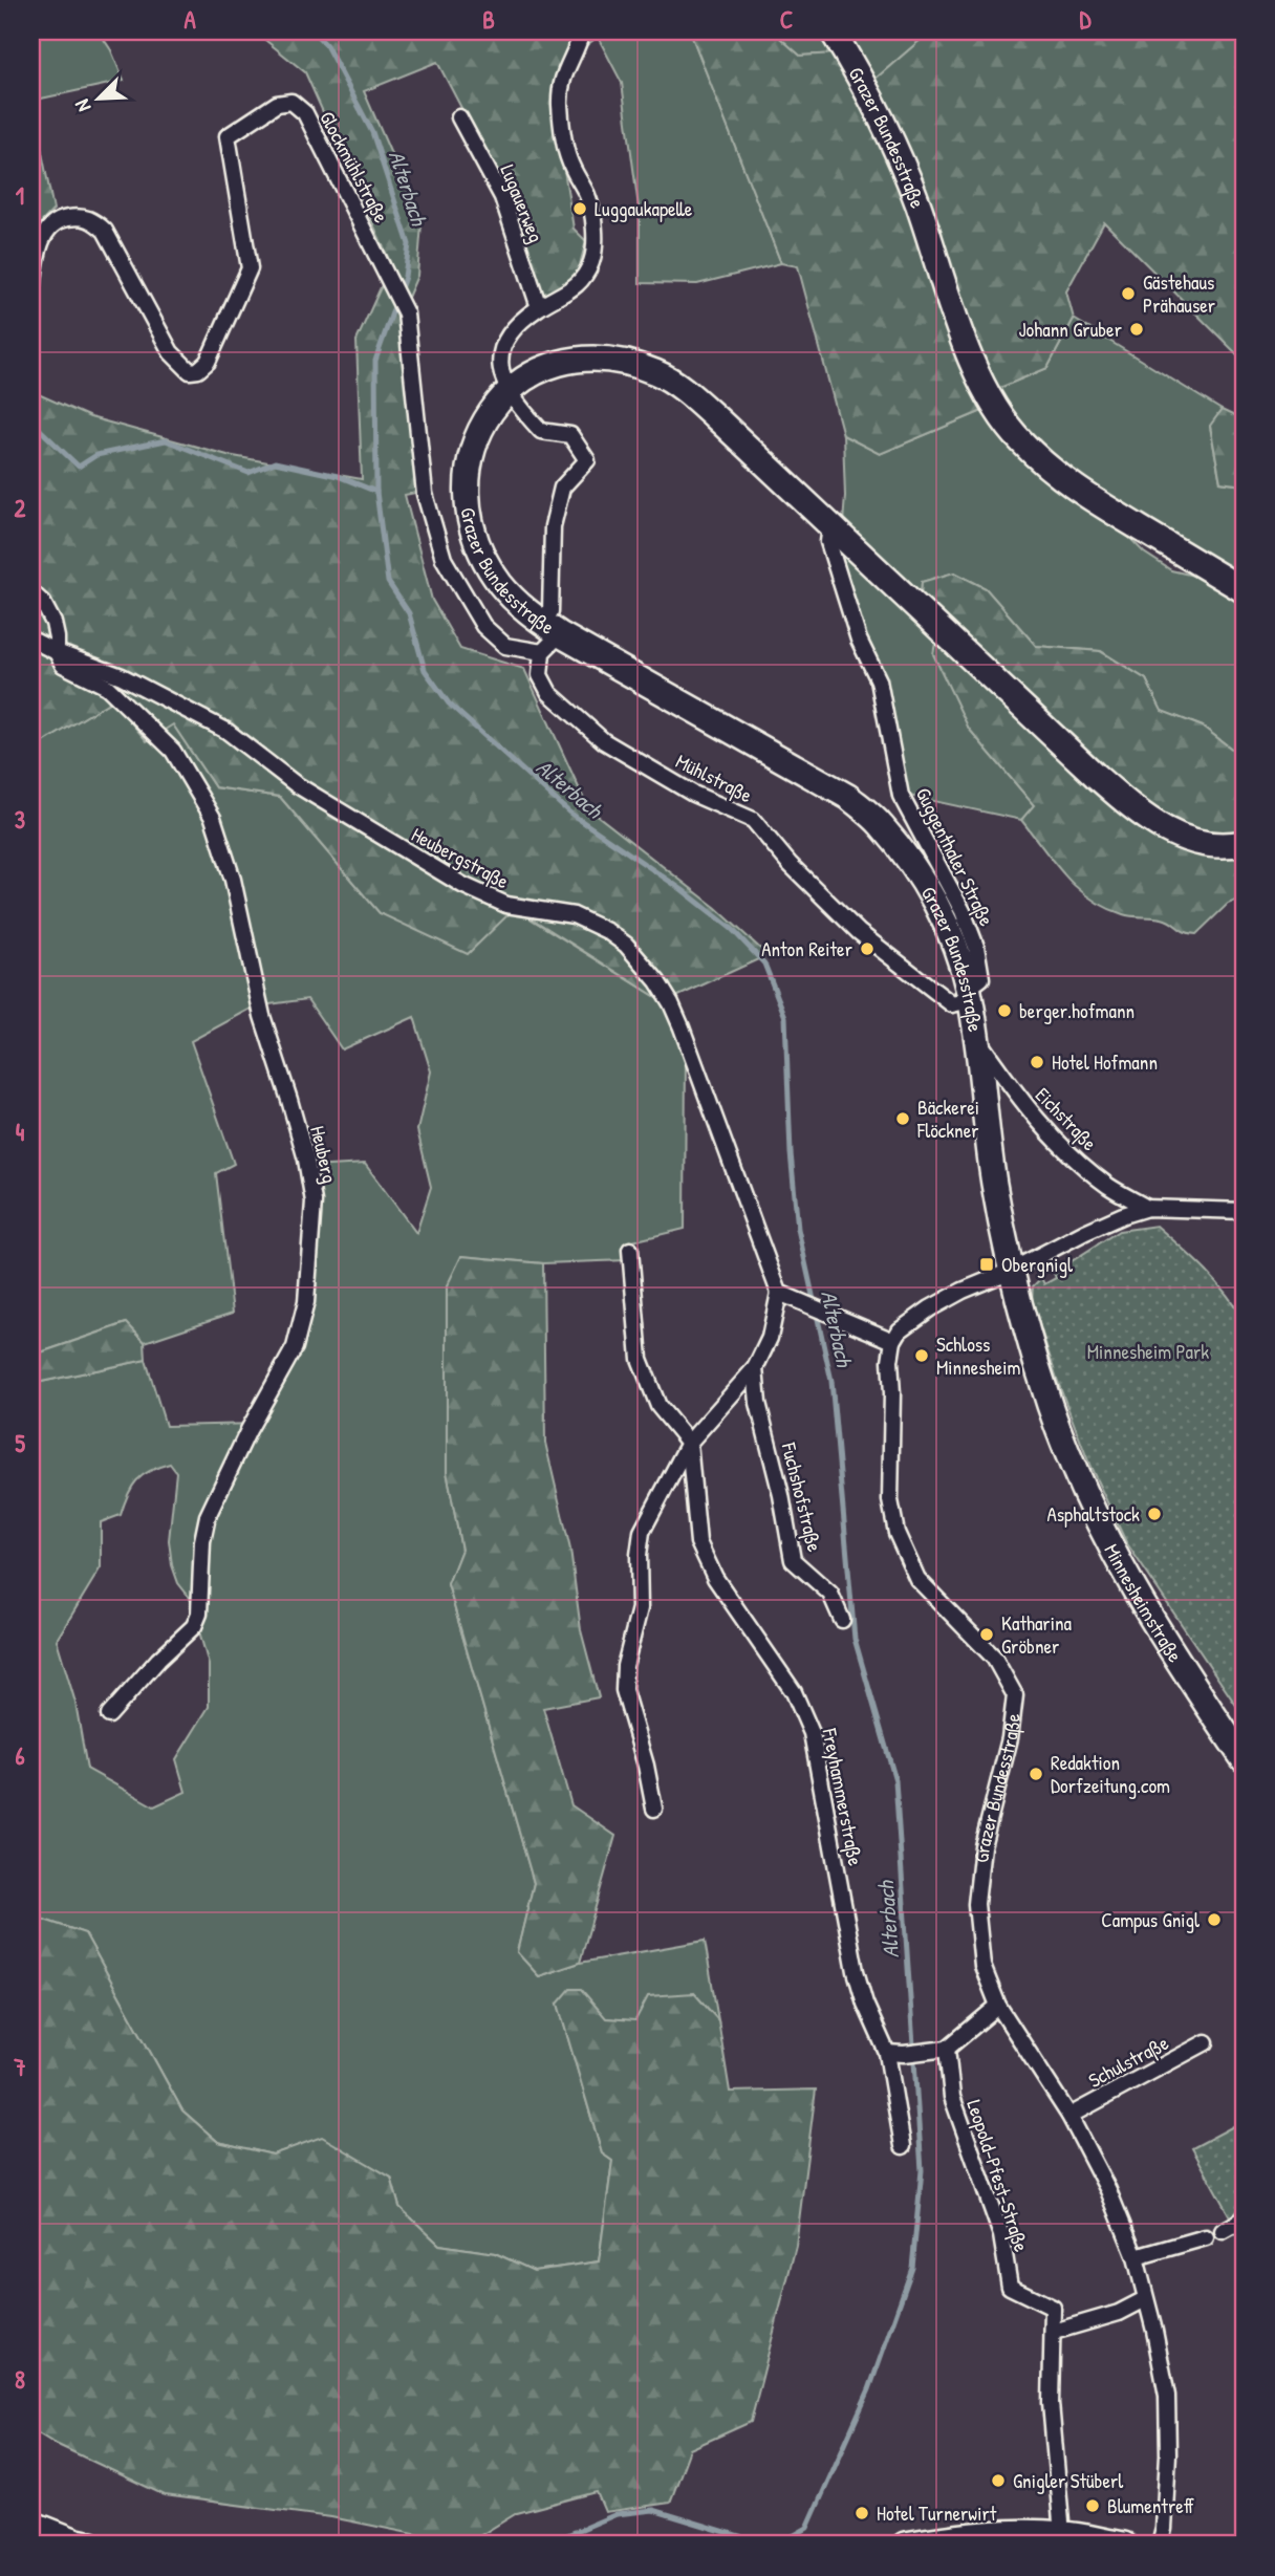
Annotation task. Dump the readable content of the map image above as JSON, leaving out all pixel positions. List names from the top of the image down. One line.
{"streets":{"main road":["Grazer Bundesstraße","Minnesheimstraße"],"street":["Glockmühlstraße","Lugauerweg","Mühlstraße","Guggenthaler Straße","Heubergstraße","Eichstraße","Heuberg","Fuchshofstraße","Freyhammerstraße","Schulstraße","Leopold-Pfest-Straße"]},"crossings":[["Grazer Bundesstraße","Mühlstraße"],["Grazer Bundesstraße","Guggenthaler Straße"],["Grazer Bundesstraße","Eichstraße"],["Grazer Bundesstraße","Minnesheimstraße"],["Grazer Bundesstraße","Schulstraße"],["Glockmühlstraße","Mühlstraße"],["Mühlstraße","Guggenthaler Straße"],["Heubergstraße","Heuberg"],["Eichstraße","Minnesheimstraße"]],"water":["Alterbach"],"parks":["Minnesheim Park"],"places":{"other":["Luggaukapelle","Gästehaus Prähauser","Johann Gruber","Anton Reiter","berger.hofmann","Hotel Hofmann","Bäckerei Flöckner","Schloss Minnesheim","Asphaltstock","Katharina Gröbner","Redaktion Dorfzeitung.com","Campus Gnigl","Gnigler Stüberl","Blumentreff","Hotel Turnerwirt"],"transit":["Obergnigl"]},"north":"bottom left","grid":{"columns":["A","B","C","D"],"rows":["1","2","3","4","5","6","7","8"]}}
